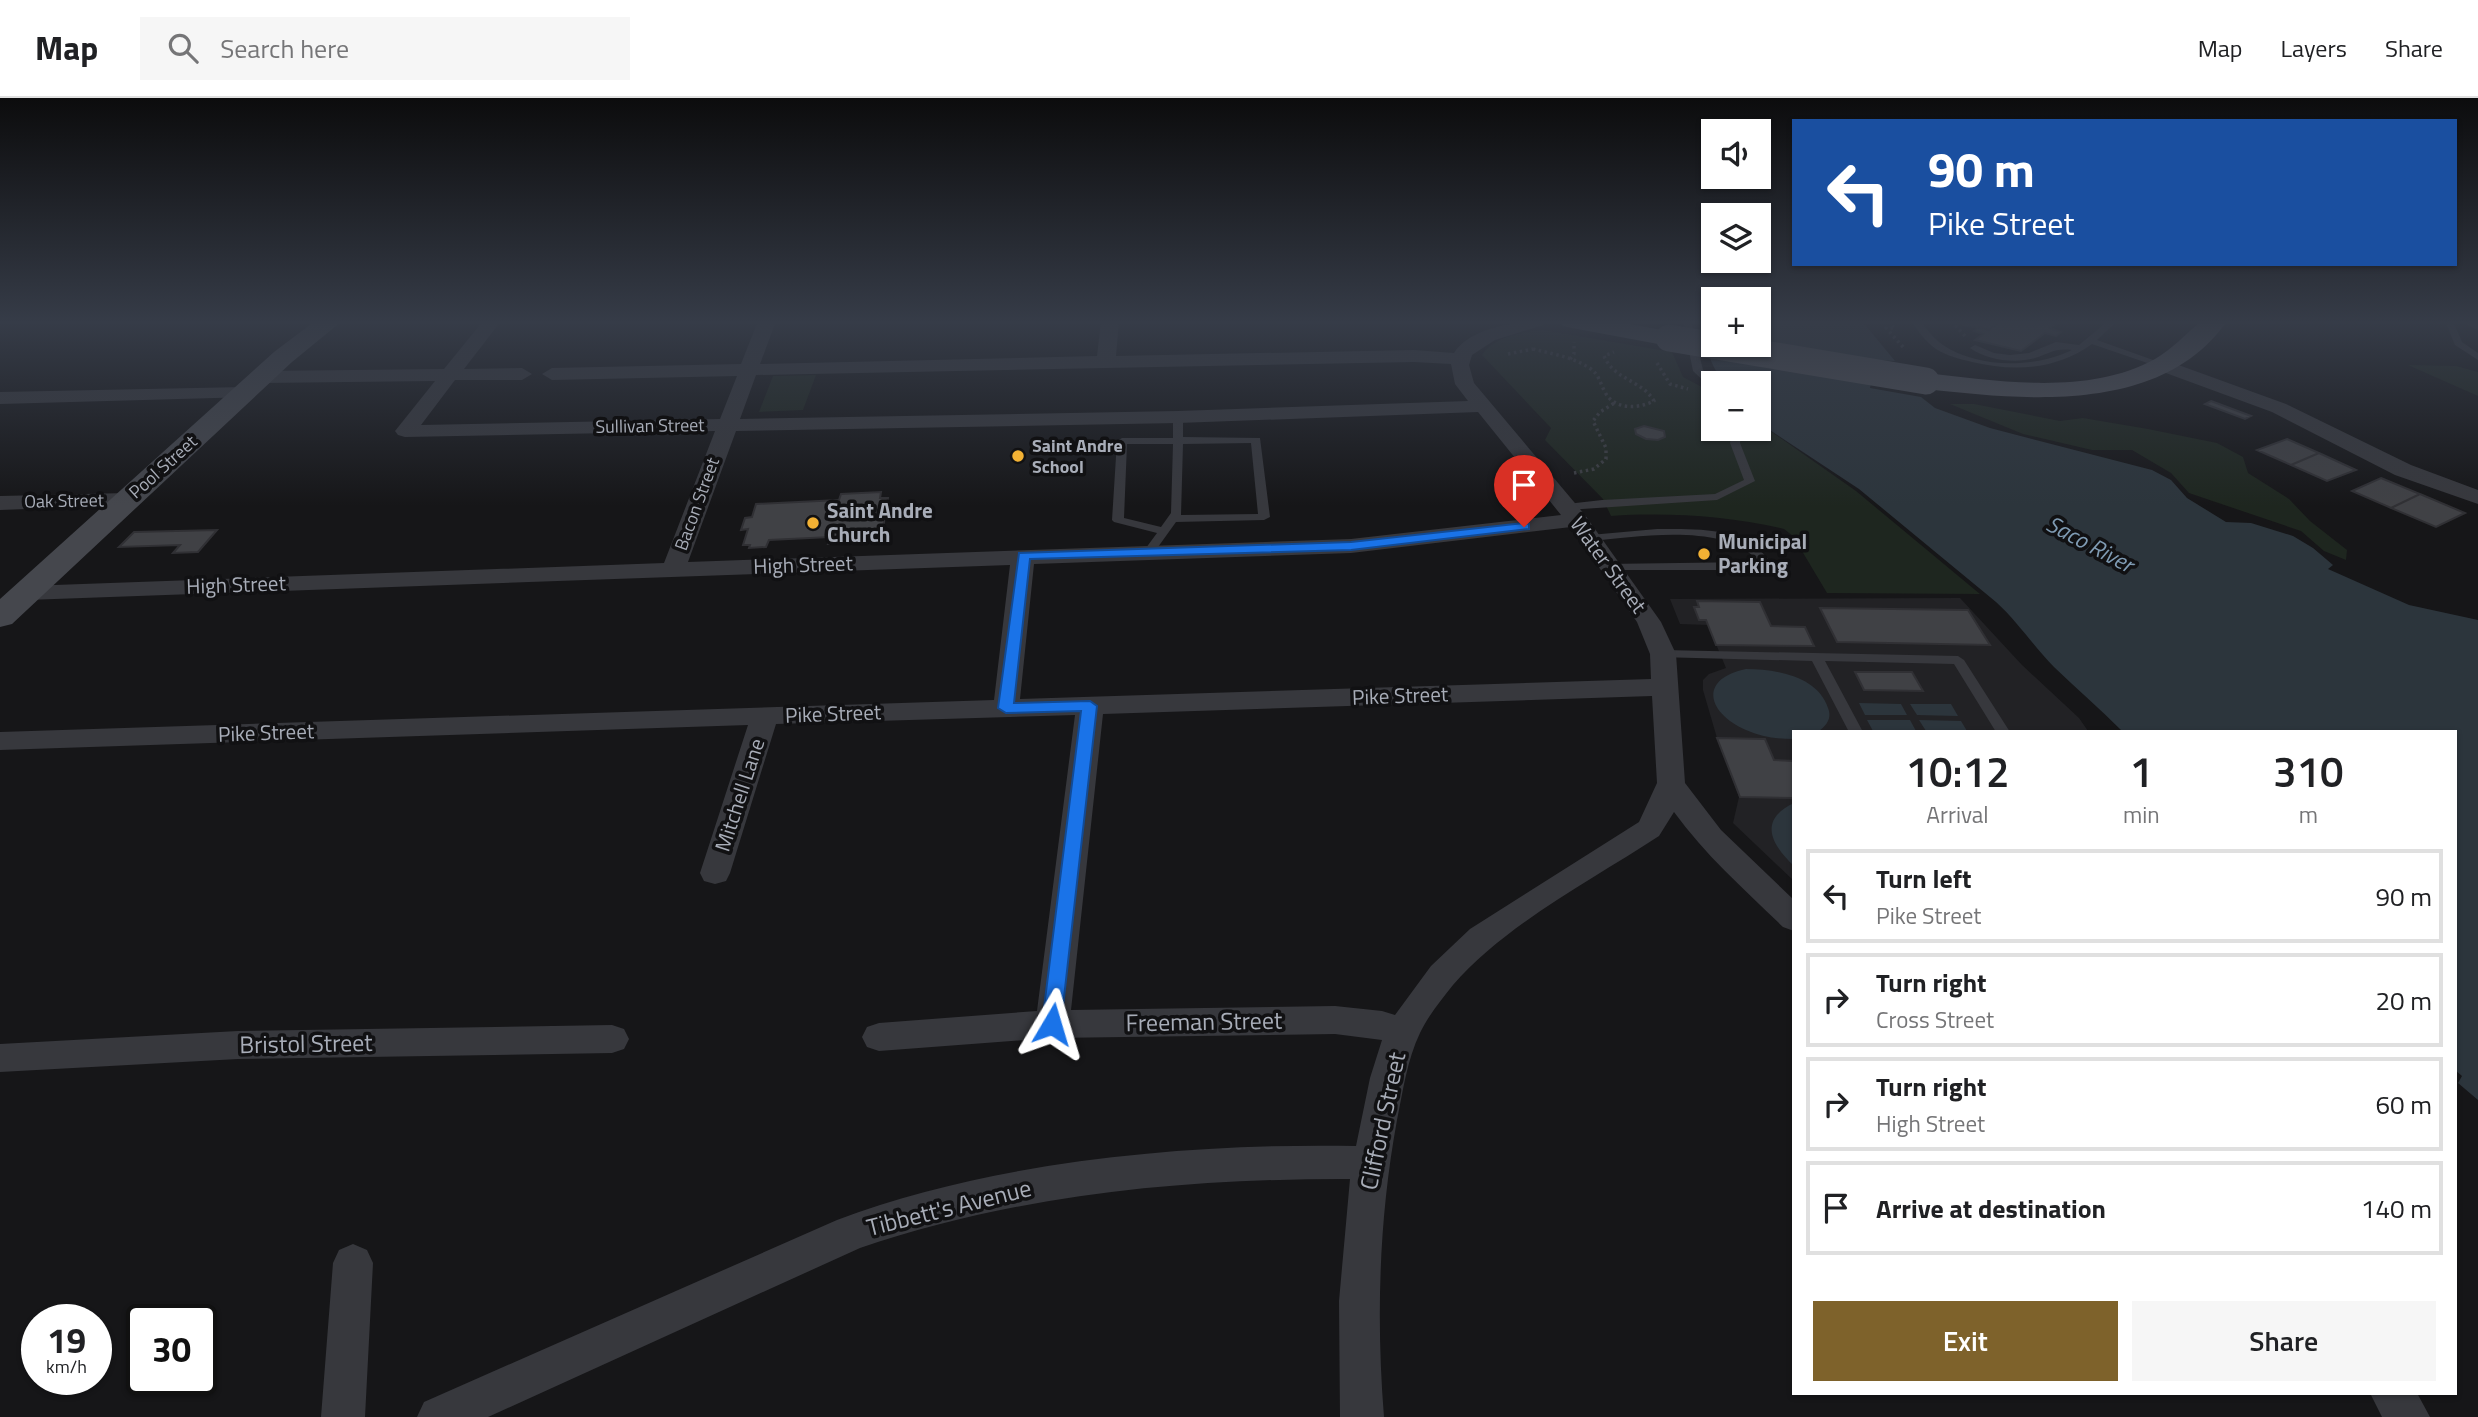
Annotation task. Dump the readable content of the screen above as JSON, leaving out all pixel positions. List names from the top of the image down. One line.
{"streets":{"main road":["Pool Street"],"street":["Sullivan Street","Oak Street","Bacon Street","High Street","Water Street","Pike Street","Mitchell Lane","Freeman Street","Bristol Street","Clifford Street","Tibbett's Avenue"]},"crossings":[["Sullivan Street","Bacon Street"],["Sullivan Street","Water Street"],["Pool Street","Oak Street"],["Pool Street","High Street"],["Bacon Street","High Street"],["High Street","Water Street"],["Water Street","Pike Street"],["Water Street","Clifford Street"],["Pike Street","Mitchell Lane"],["Freeman Street","Clifford Street"],["Clifford Street","Tibbett's Avenue"]],"water":["Saco River"],"places":["Saint Andre School","Saint Andre Church","Municipal Parking"],"page":{"header":"Map","search":"Search here","nav":["Map","Layers","Share"],"map_buttons":["+","−"],"turn":["90 m","Pike Street"],"eta":["10:12","Arrival","1","min","310","m"],"list":[{"name":"Turn left","note":"Pike Street","value":"90 m"},{"name":"Turn right","note":"Cross Street","value":"20 m"},{"name":"Turn right","note":"High Street","value":"60 m"},{"name":"Arrive at destination","value":"140 m"}],"buttons":["Exit","Share"],"speed":"19 km/h","limit":"30"}}
